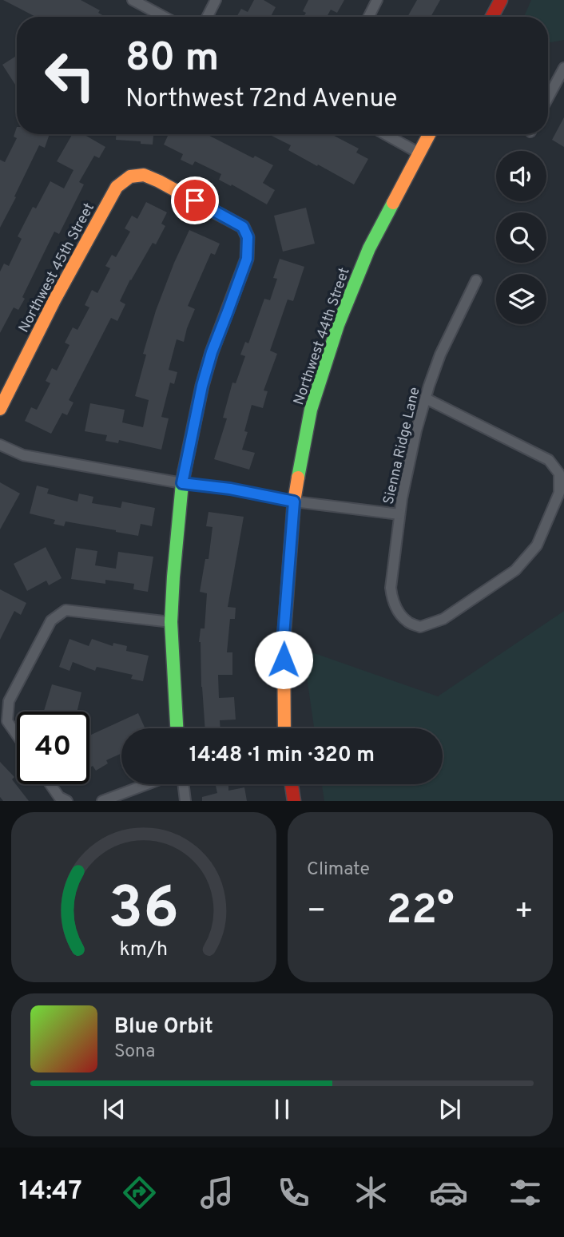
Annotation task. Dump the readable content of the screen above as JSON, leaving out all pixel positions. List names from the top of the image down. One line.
{"streets":{"street":["Northwest 45th Street","Northwest 44th Street","Sienna Ridge Lane"]},"page":{"turn":["80 m","Northwest 72nd Avenue"],"limit":"40","trip":"14:48 · 1 min · 320 m","tile":"Climate","heat":["−","22°","+"],"song":["Blue Orbit","Sona"],"tabs":"14:47","gauge":["36","km/h"]}}
